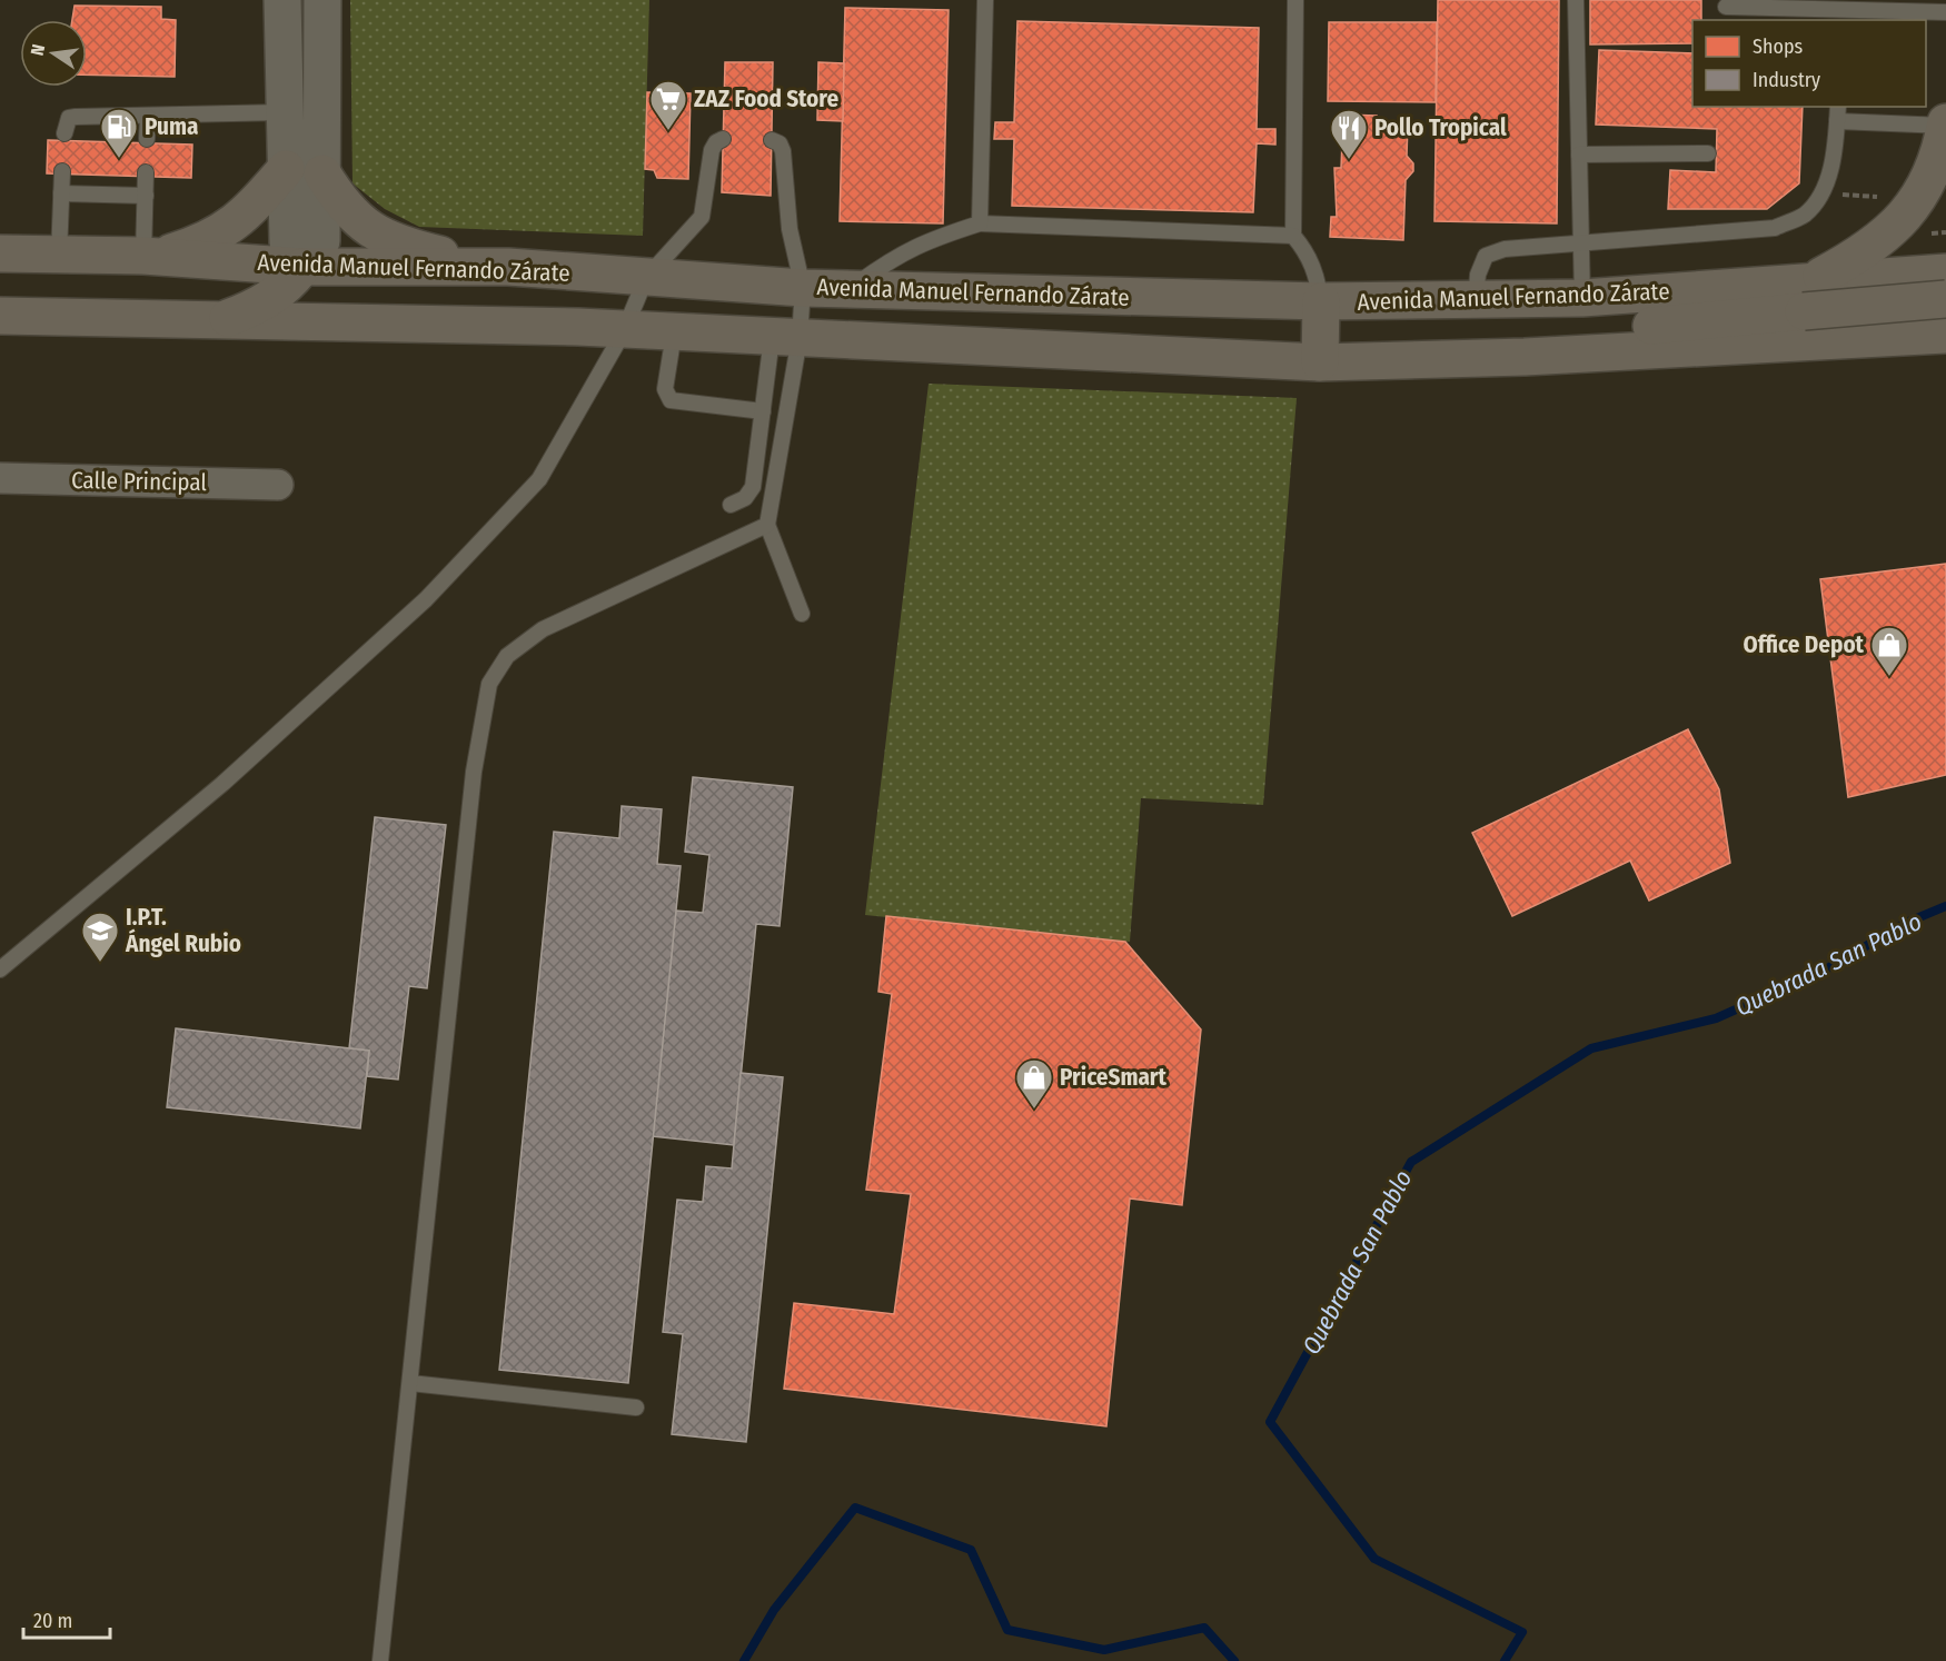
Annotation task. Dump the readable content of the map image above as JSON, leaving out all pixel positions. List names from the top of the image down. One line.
{"streets":{"main road":["Avenida Manuel Fernando Zárate"],"street":["Calle Principal"]},"water":["Quebrada San Pablo"],"places":{"supermarket":["ZAZ Food Store"],"fuel station":["Puma"],"restaurant":["Pollo Tropical"],"shop":["Office Depot","PriceSmart"],"school or university":["I.P.T. Ángel Rubio"]},"legend":["Shops","Industry"],"scale_bar":"20 m","north":"left"}
